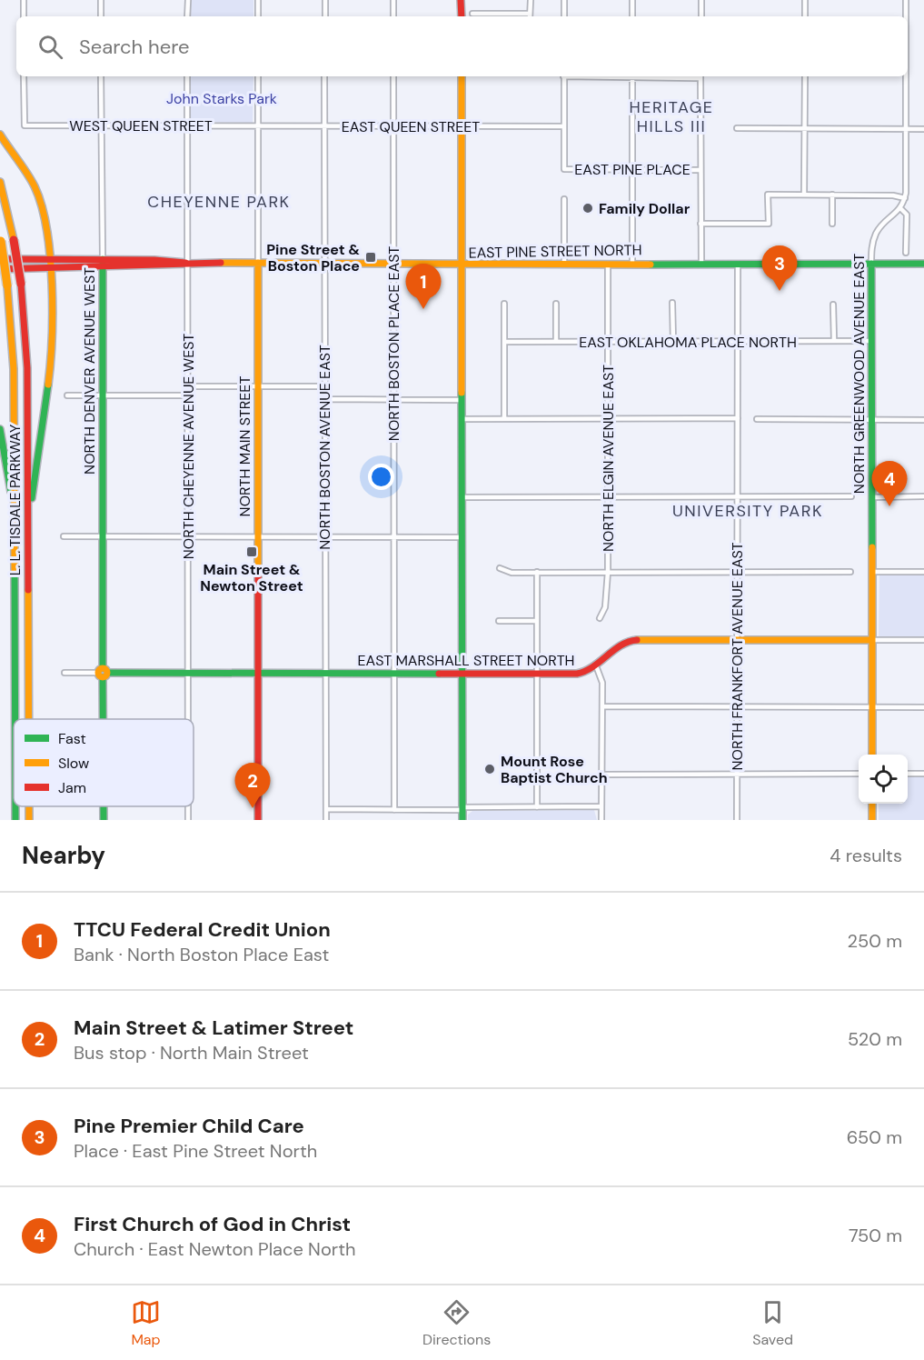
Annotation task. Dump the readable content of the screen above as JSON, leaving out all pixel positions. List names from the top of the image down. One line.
{"streets":{"main road":["EAST PINE STREET NORTH","NORTH DENVER AVENUE WEST","NORTH GREENWOOD AVENUE EAST","NORTH MAIN STREET","L. L. TISDALE PARKWAY","EAST MARSHALL STREET NORTH"],"street":["WEST QUEEN STREET","EAST QUEEN STREET","EAST PINE PLACE","EAST OKLAHOMA PLACE NORTH","NORTH BOSTON PLACE EAST","NORTH CHEYENNE AVENUE WEST","NORTH BOSTON AVENUE EAST","NORTH ELGIN AVENUE EAST","NORTH FRANKFORT AVENUE EAST"]},"crossings":[["WEST QUEEN STREET","EAST QUEEN STREET"],["WEST QUEEN STREET","NORTH DENVER AVENUE WEST"],["WEST QUEEN STREET","NORTH CHEYENNE AVENUE WEST"],["WEST QUEEN STREET","NORTH MAIN STREET"],["EAST QUEEN STREET","EAST PINE PLACE"],["EAST QUEEN STREET","NORTH BOSTON PLACE EAST"],["EAST QUEEN STREET","NORTH MAIN STREET"],["EAST QUEEN STREET","NORTH BOSTON AVENUE EAST"],["EAST PINE STREET NORTH","NORTH BOSTON PLACE EAST"],["EAST PINE STREET NORTH","NORTH DENVER AVENUE WEST"],["EAST PINE STREET NORTH","NORTH GREENWOOD AVENUE EAST"],["EAST PINE STREET NORTH","NORTH CHEYENNE AVENUE WEST"],["EAST PINE STREET NORTH","NORTH MAIN STREET"],["EAST PINE STREET NORTH","NORTH BOSTON AVENUE EAST"],["EAST PINE STREET NORTH","NORTH ELGIN AVENUE EAST"],["EAST PINE STREET NORTH","NORTH FRANKFORT AVENUE EAST"],["EAST OKLAHOMA PLACE NORTH","NORTH GREENWOOD AVENUE EAST"],["EAST OKLAHOMA PLACE NORTH","NORTH ELGIN AVENUE EAST"],["EAST OKLAHOMA PLACE NORTH","NORTH FRANKFORT AVENUE EAST"],["NORTH BOSTON PLACE EAST","EAST MARSHALL STREET NORTH"],["NORTH DENVER AVENUE WEST","EAST MARSHALL STREET NORTH"],["NORTH GREENWOOD AVENUE EAST","EAST MARSHALL STREET NORTH"],["NORTH CHEYENNE AVENUE WEST","EAST MARSHALL STREET NORTH"],["NORTH MAIN STREET","EAST MARSHALL STREET NORTH"],["NORTH BOSTON AVENUE EAST","EAST MARSHALL STREET NORTH"],["NORTH FRANKFORT AVENUE EAST","EAST MARSHALL STREET NORTH"]],"districts":["HERITAGE HILLS III","CHEYENNE PARK","UNIVERSITY PARK"],"parks":["John Starks Park"],"places":{"other":["Family Dollar","Mount Rose Baptist Church"],"transit":["Pine Street & Boston Place","Main Street & Newton Street"]},"legend":["Fast","Slow","Jam"],"page":{"search":"Search here","pins":["3","1","4","2"],"heading":["Nearby","4 results"],"list":[{"mark":"1","name":"TTCU Federal Credit Union","note":"Bank · North Boston Place East","value":"250 m"},{"mark":"2","name":"Main Street & Latimer Street","note":"Bus stop · North Main Street","value":"520 m"},{"mark":"3","name":"Pine Premier Child Care","note":"Place · East Pine Street North","value":"650 m"},{"mark":"4","name":"First Church of God in Christ","note":"Church · East Newton Place North","value":"750 m"}],"nav":["Map","Directions","Saved"]}}
